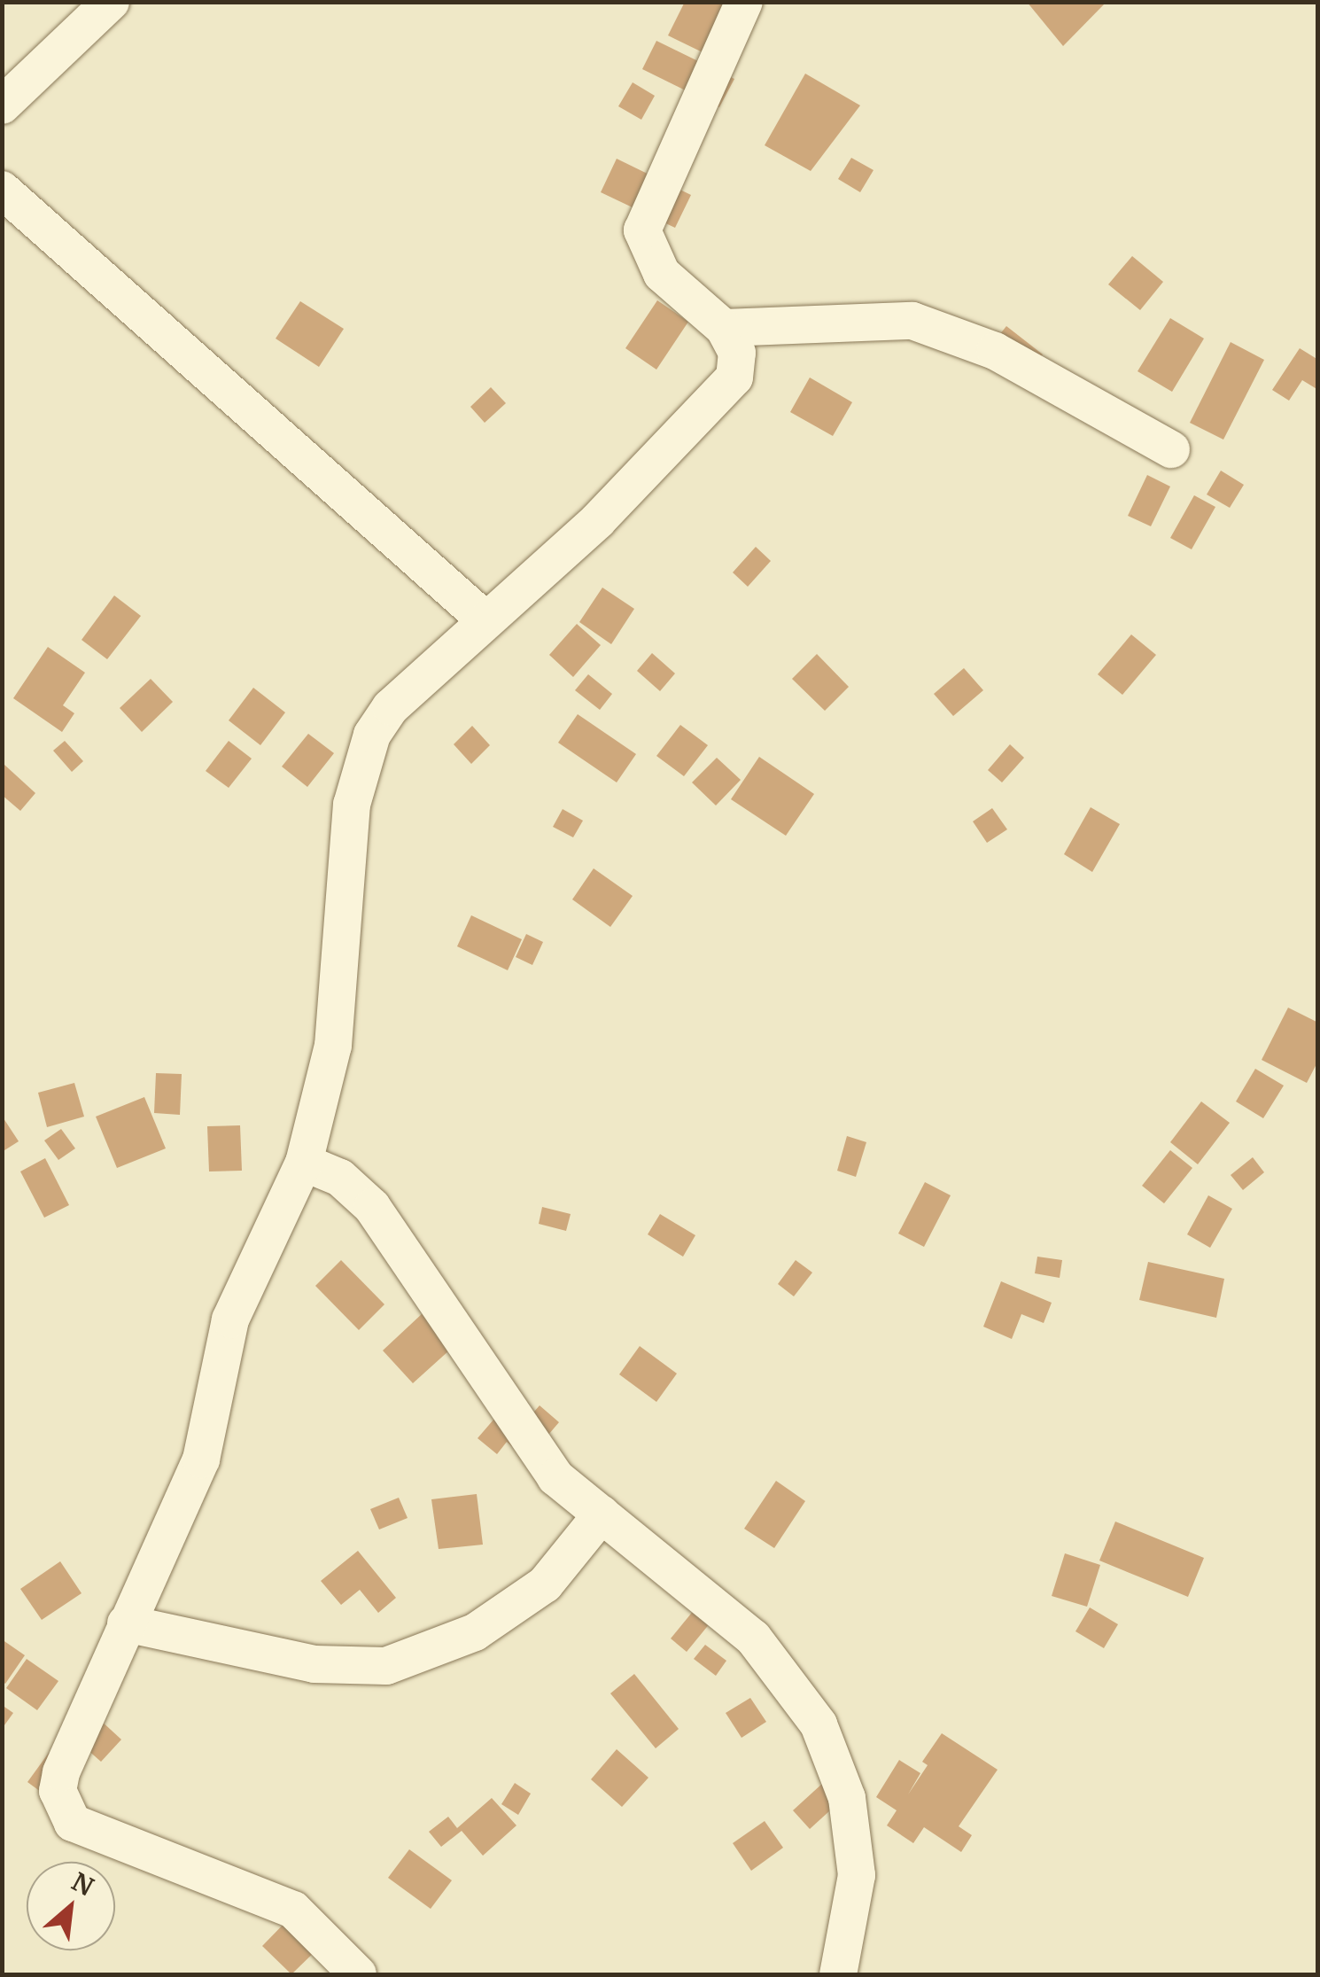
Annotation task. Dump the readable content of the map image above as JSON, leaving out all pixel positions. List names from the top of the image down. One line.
{"north":"top right"}
